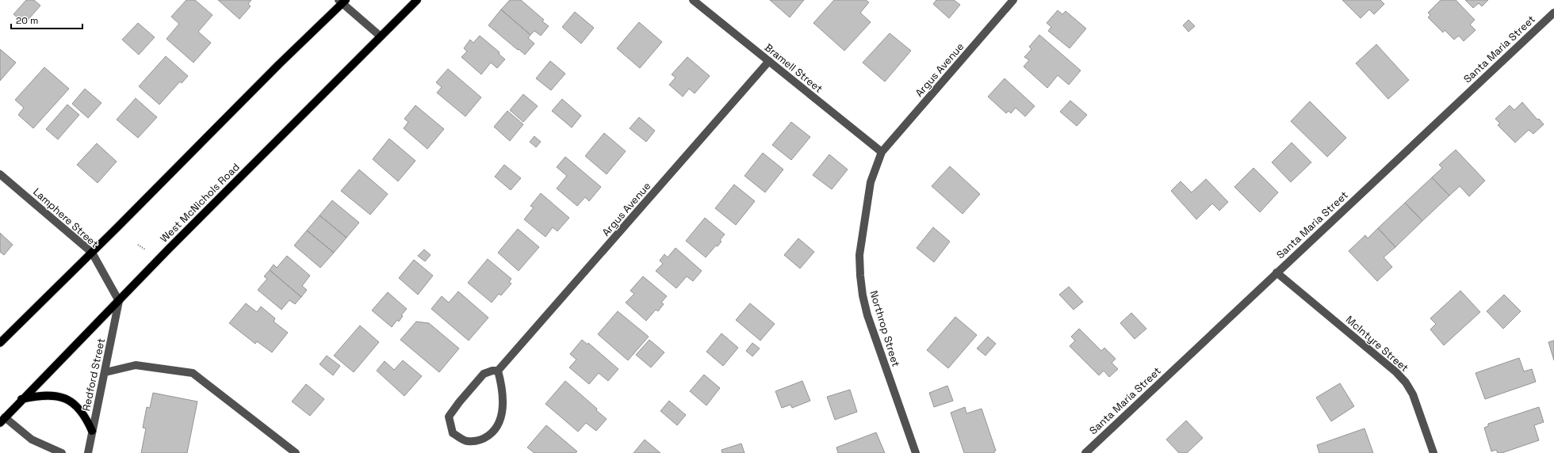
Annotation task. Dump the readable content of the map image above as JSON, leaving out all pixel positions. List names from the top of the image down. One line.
{"streets":{"main road":["West McNichols Road"],"street":["Santa Maria Street","Bramell Street","Argus Avenue","Lamphere Street","Northrop Street","McIntyre Street","Redford Street"]},"crossings":[["Santa Maria Street","McIntyre Street"],["Bramell Street","Argus Avenue"],["Bramell Street","Northrop Street"],["Argus Avenue","Northrop Street"],["West McNichols Road","Lamphere Street"],["West McNichols Road","Redford Street"],["Lamphere Street","Redford Street"]],"scale_bar":"20 m"}
